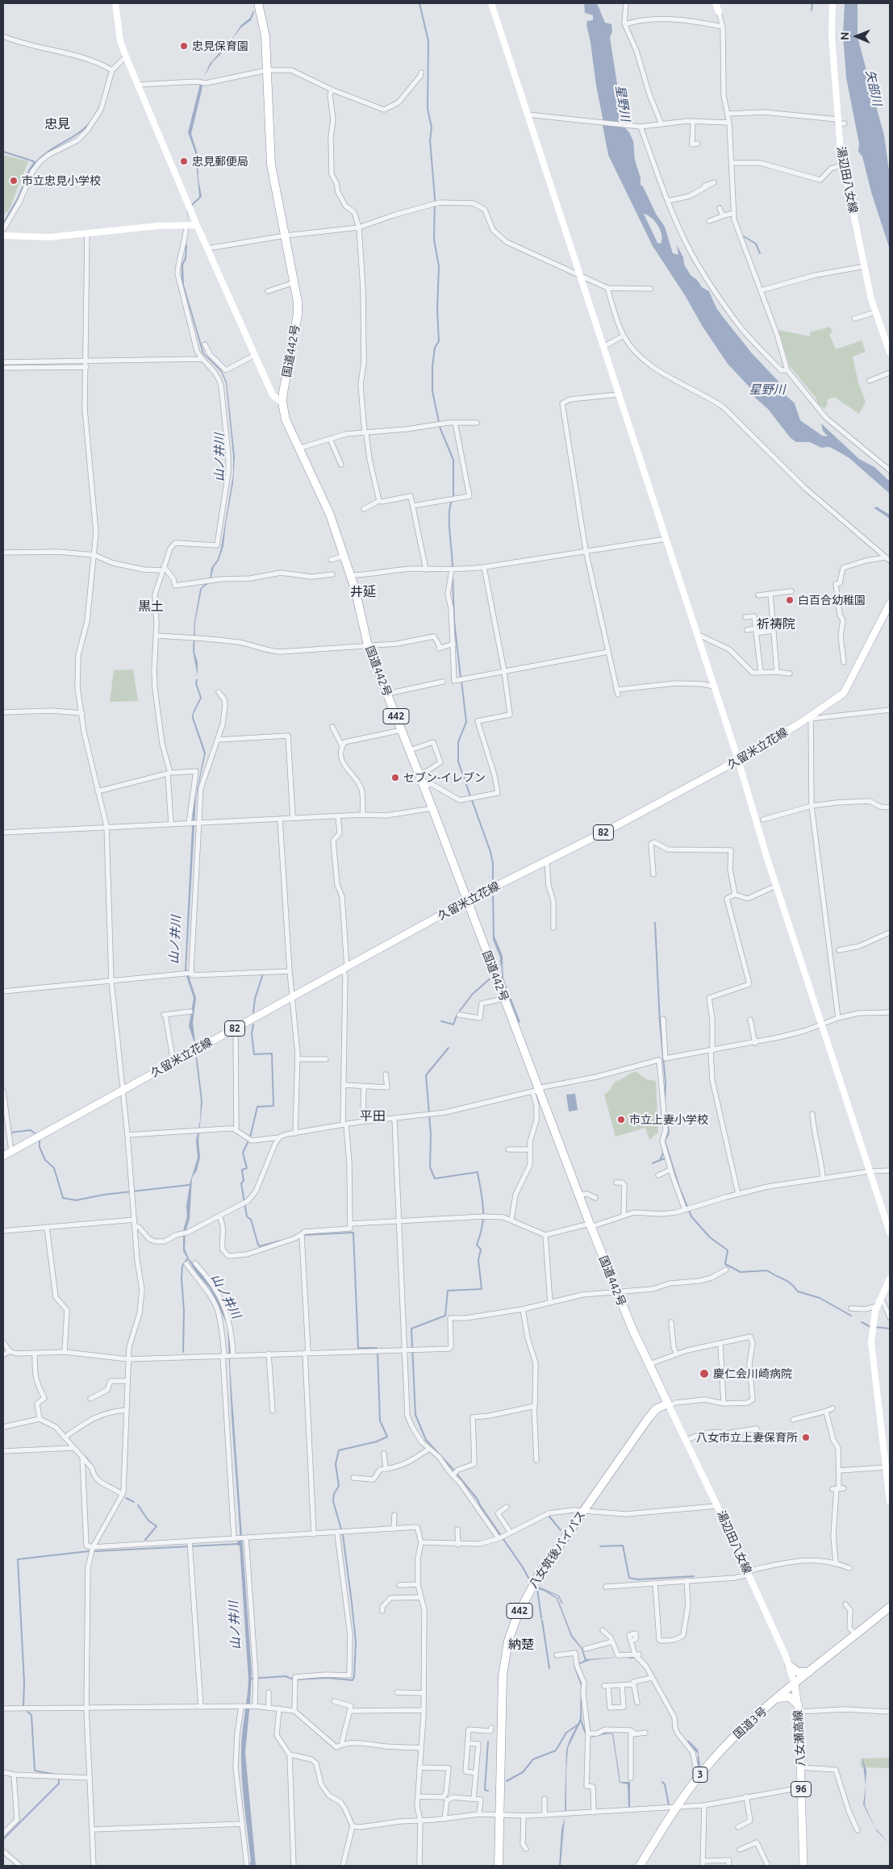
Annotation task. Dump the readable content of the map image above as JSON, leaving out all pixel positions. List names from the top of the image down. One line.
{"streets":{"highway":["国道442号","442","八女筑後バイパス","国道3号","3"],"main road":["久留米立花線","82","八女瀬高線","96"],"street":["湯辺田八女線"]},"crossings":[["湯辺田八女線","国道442号"],["湯辺田八女線","八女筑後バイパス"],["湯辺田八女線","国道3号"],["湯辺田八女線","八女瀬高線"],["国道442号","久留米立花線"],["国道442号","八女筑後バイパス"],["国道3号","八女瀬高線"]],"districts":["忠見","井延","黒土","祈祷院","平田","納楚"],"water":["矢部川","星野川","山ノ井川"],"places":["忠見保育園","忠見郵便局","市立忠見小学校","白百合幼稚園","セブン-イレブン","市立上妻小学校","慶仁会川崎病院","八女市立上妻保育所"],"north":"left"}
